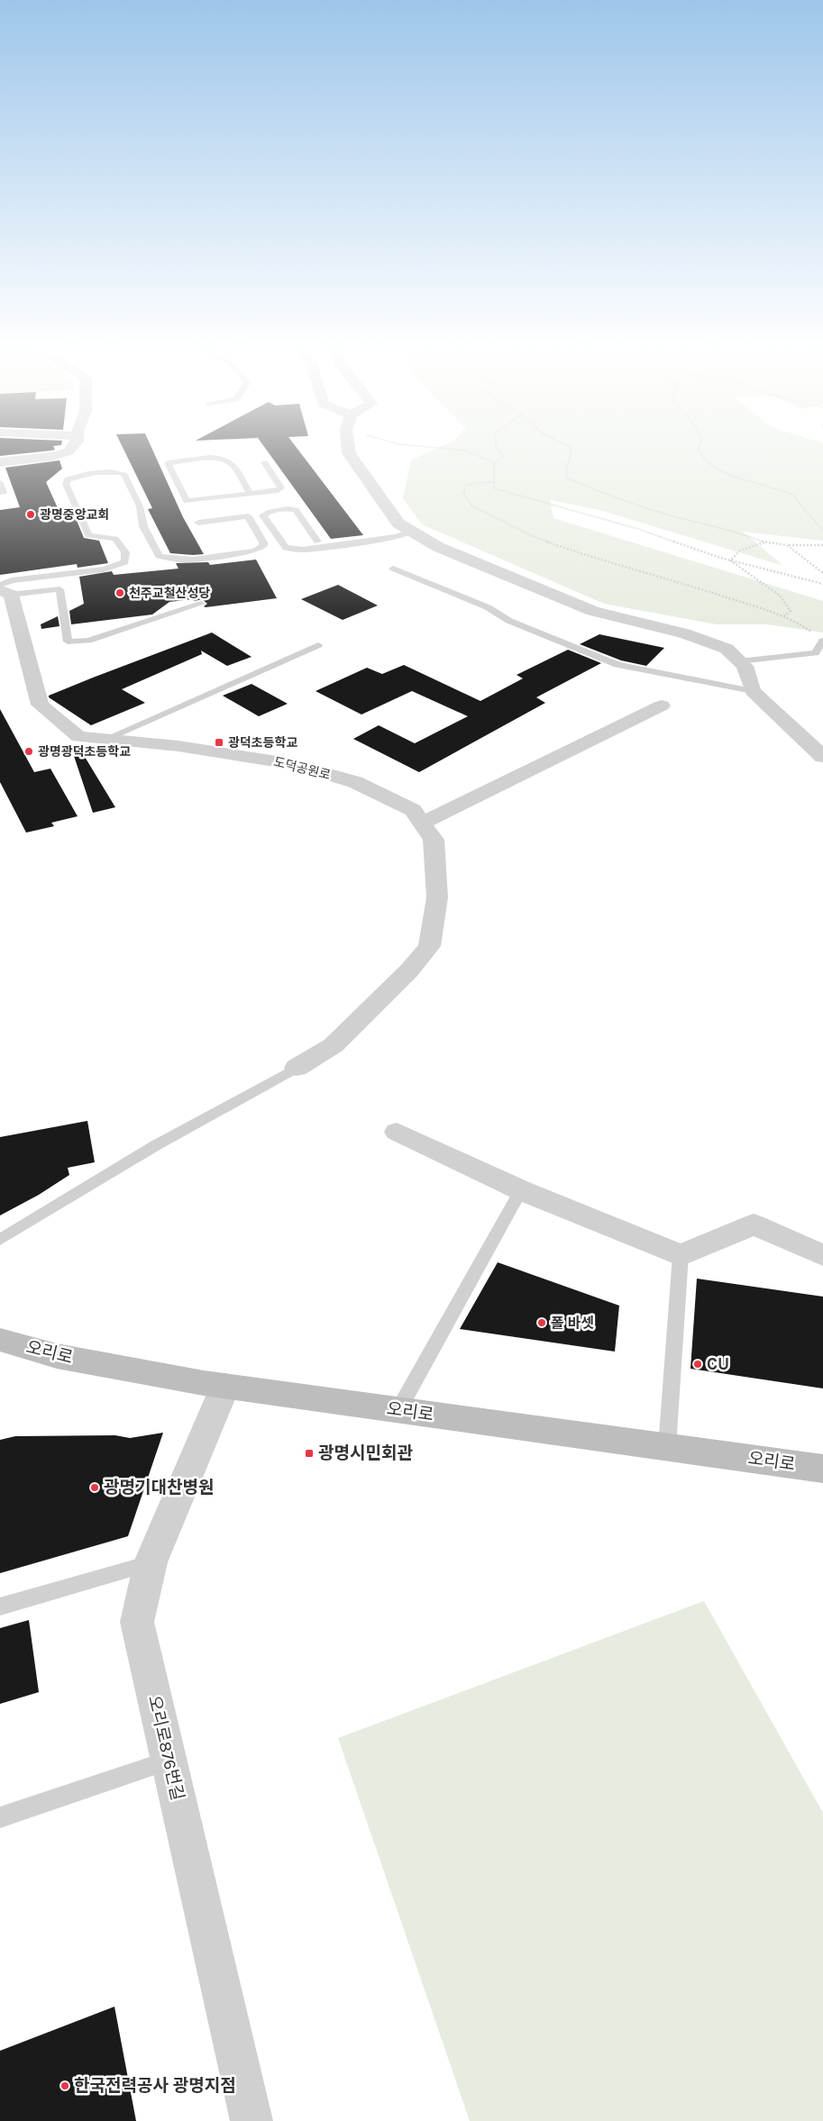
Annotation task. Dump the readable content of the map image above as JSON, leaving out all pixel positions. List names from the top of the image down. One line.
{"streets":{"main road":["오리로"],"street":["도덕공원로","오리로876번길"]},"crossings":[["오리로","오리로876번길"]],"places":{"other":["광명중앙교회","천주교철산성당","광명광덕초등학교","폴 바셋","CU","광명기대찬병원","한국전력공사 광명지점"],"transit":["광덕초등학교","광명시민회관"]}}
